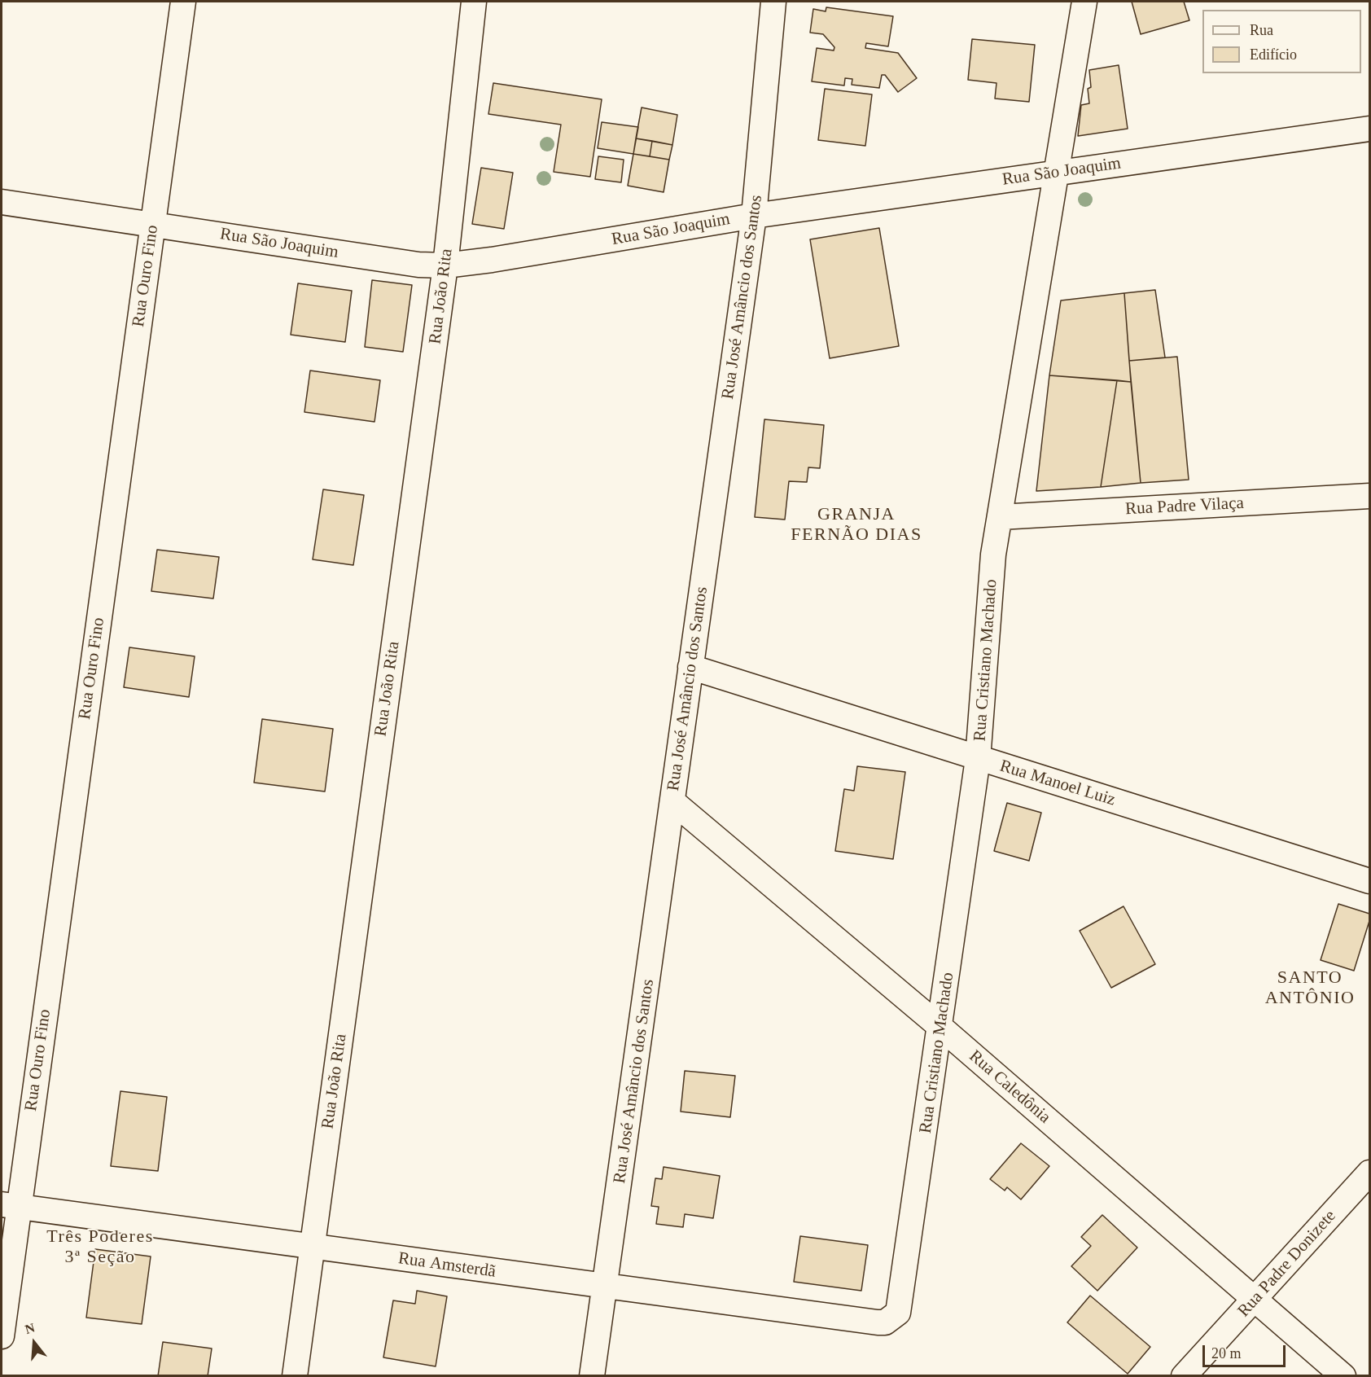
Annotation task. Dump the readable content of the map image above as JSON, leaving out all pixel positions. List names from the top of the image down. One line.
{"streets":{"street":["Rua São Joaquim","Rua Ouro Fino","Rua João Rita","Rua José Amâncio dos Santos","Rua Padre Vilaça","Rua Cristiano Machado","Rua Manoel Luiz","Rua Caledônia","Rua Padre Donizete","Rua Amsterdã"]},"crossings":[["Rua São Joaquim","Rua Ouro Fino"],["Rua São Joaquim","Rua João Rita"],["Rua São Joaquim","Rua José Amâncio dos Santos"],["Rua São Joaquim","Rua Cristiano Machado"],["Rua Ouro Fino","Rua Amsterdã"],["Rua João Rita","Rua Amsterdã"],["Rua José Amâncio dos Santos","Rua Manoel Luiz"],["Rua José Amâncio dos Santos","Rua Caledônia"],["Rua José Amâncio dos Santos","Rua Amsterdã"],["Rua Padre Vilaça","Rua Cristiano Machado"],["Rua Cristiano Machado","Rua Manoel Luiz"],["Rua Cristiano Machado","Rua Caledônia"],["Rua Cristiano Machado","Rua Amsterdã"],["Rua Caledônia","Rua Padre Donizete"]],"districts":["GRANJA FERNÃO DIAS","SANTO ANTÔNIO","Três Poderes 3ª Seção"],"legend":["Rua","Edifício"],"scale_bar":"20 m","north":"top"}
